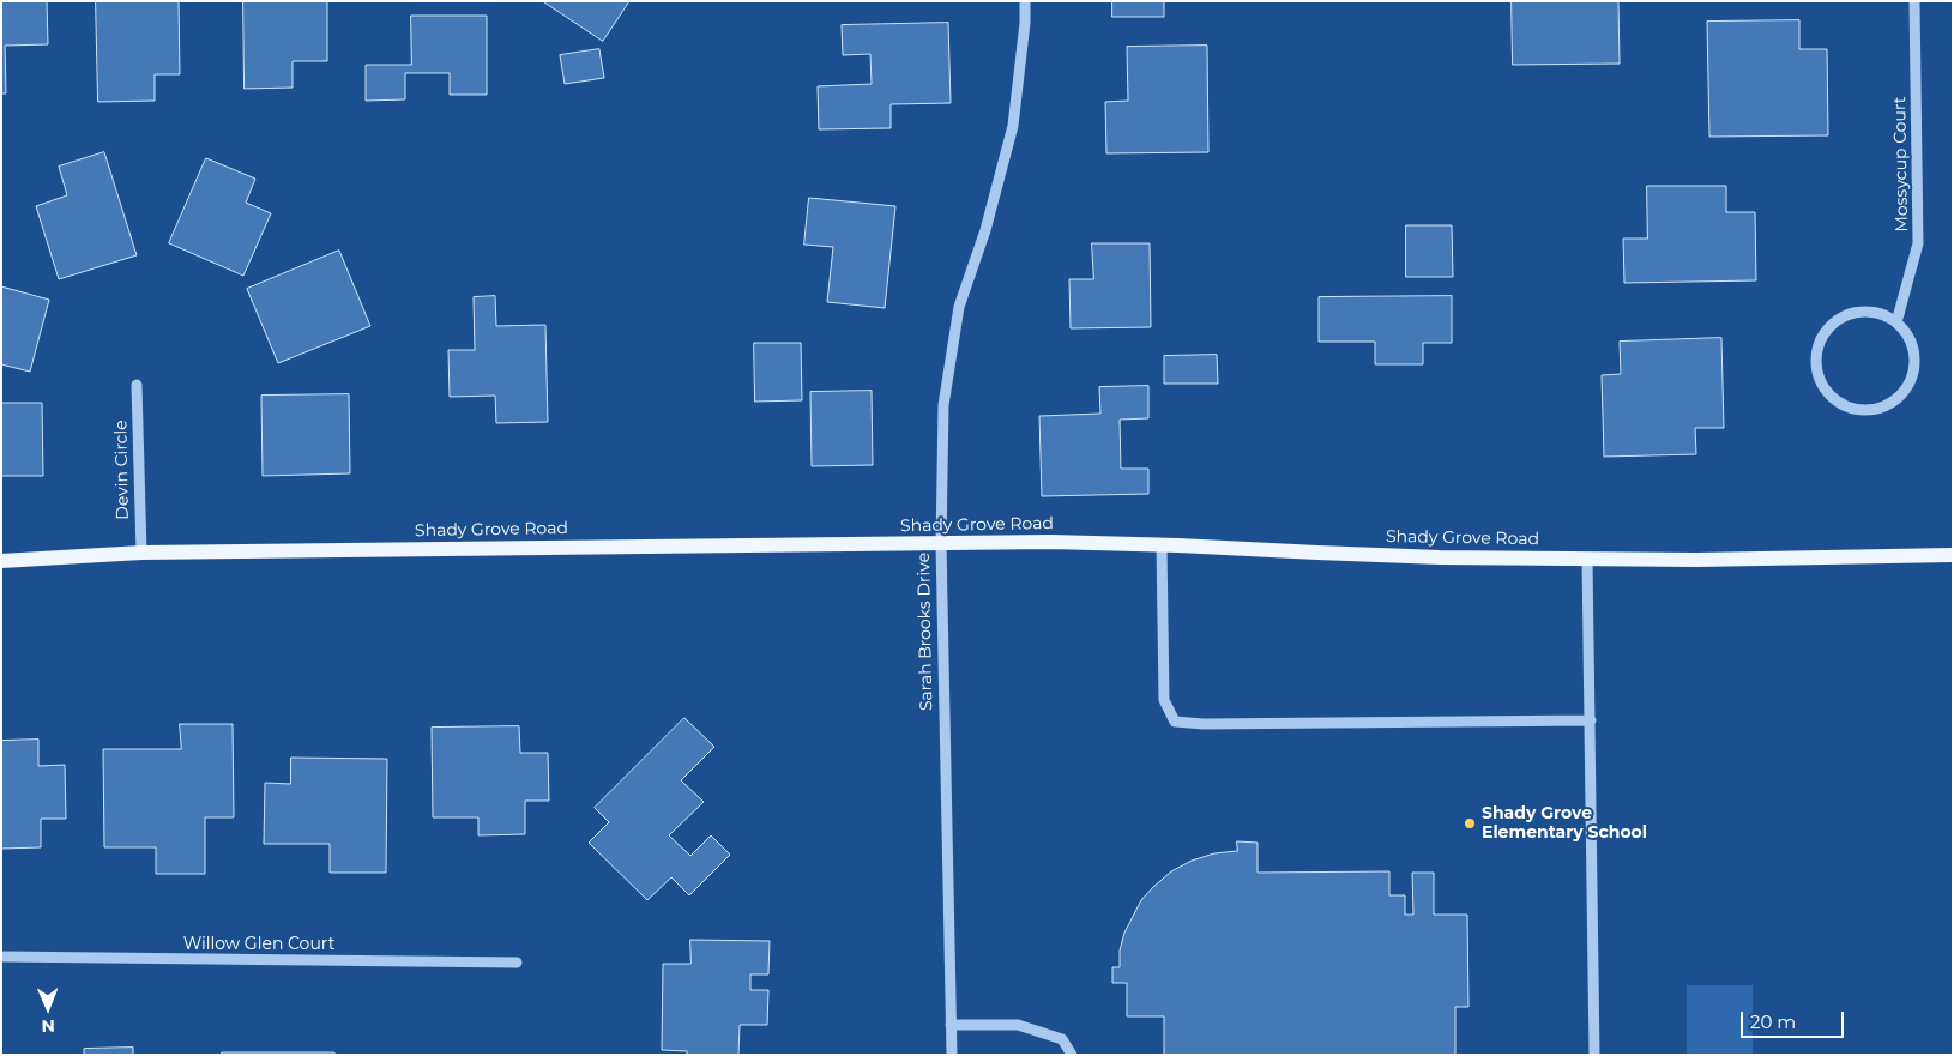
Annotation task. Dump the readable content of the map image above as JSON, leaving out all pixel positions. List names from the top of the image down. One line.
{"streets":{"main road":["Shady Grove Road"],"street":["Mossycup Court","Devin Circle","Sarah Brooks Drive","Willow Glen Court"]},"crossings":[["Devin Circle","Shady Grove Road"],["Shady Grove Road","Sarah Brooks Drive"]],"places":["Shady Grove Elementary School"],"scale_bar":"20 m","north":"bottom"}
